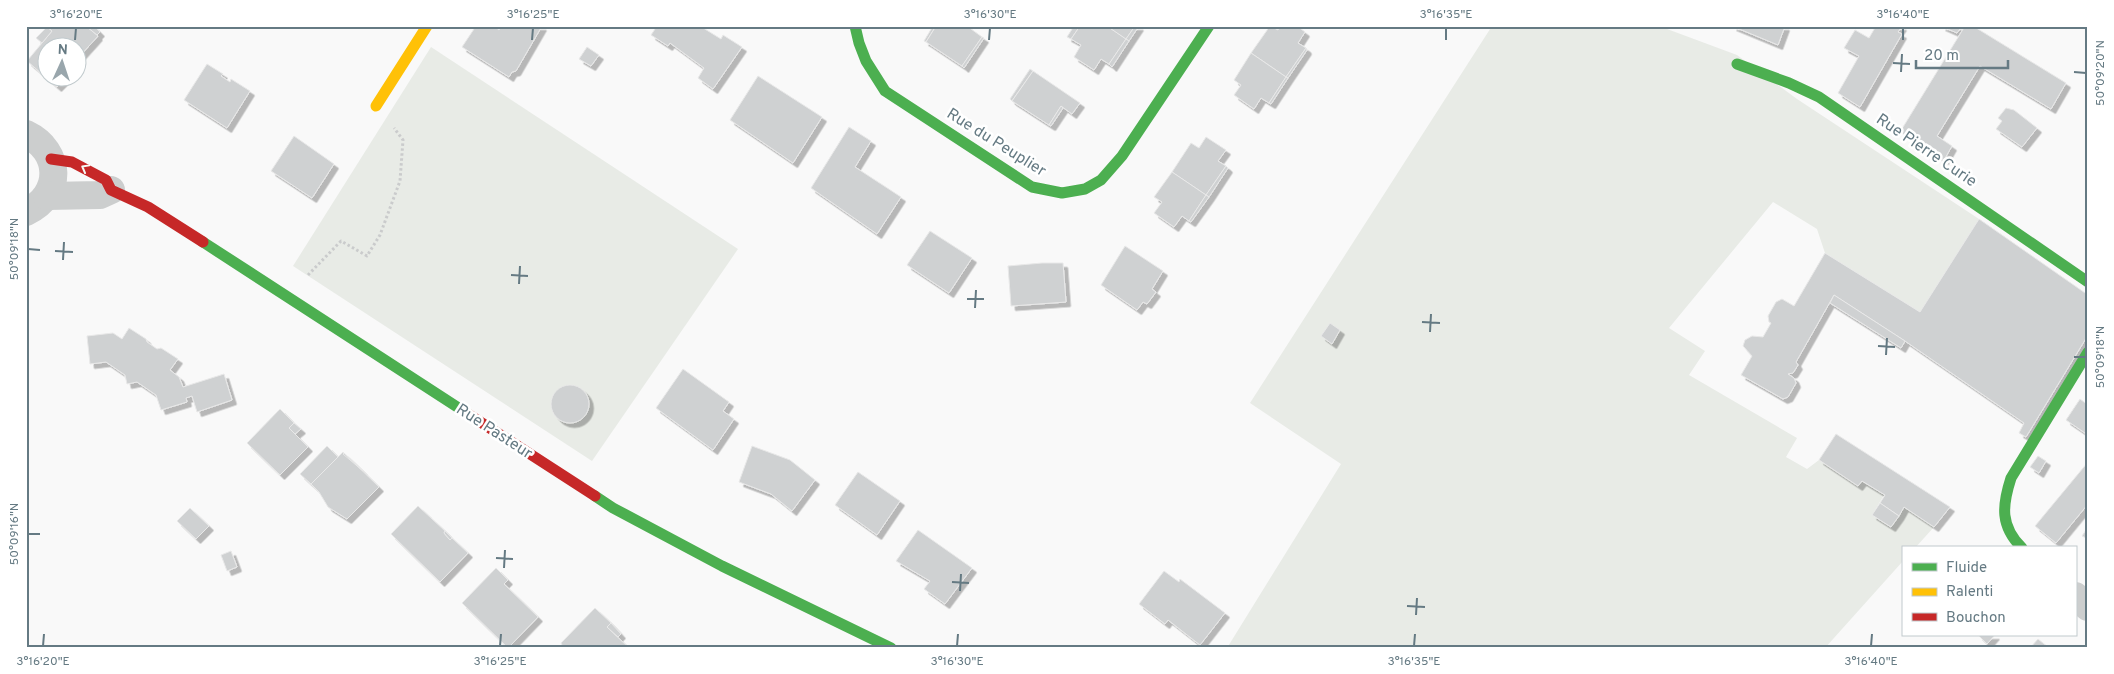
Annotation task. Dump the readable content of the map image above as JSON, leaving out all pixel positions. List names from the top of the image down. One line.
{"streets":{"street":["Rue du Peuplier","Rue Pierre Curie","Rue Pasteur"]},"legend":["Fluide","Ralenti","Bouchon"],"scale_bar":"20 m","north":"top","coordinates":["3°16'20\"E","3°16'25\"E","3°16'30\"E","3°16'35\"E","3°16'40\"E","50°09'20\"N","50°09'18\"N","50°09'16\"N"]}
